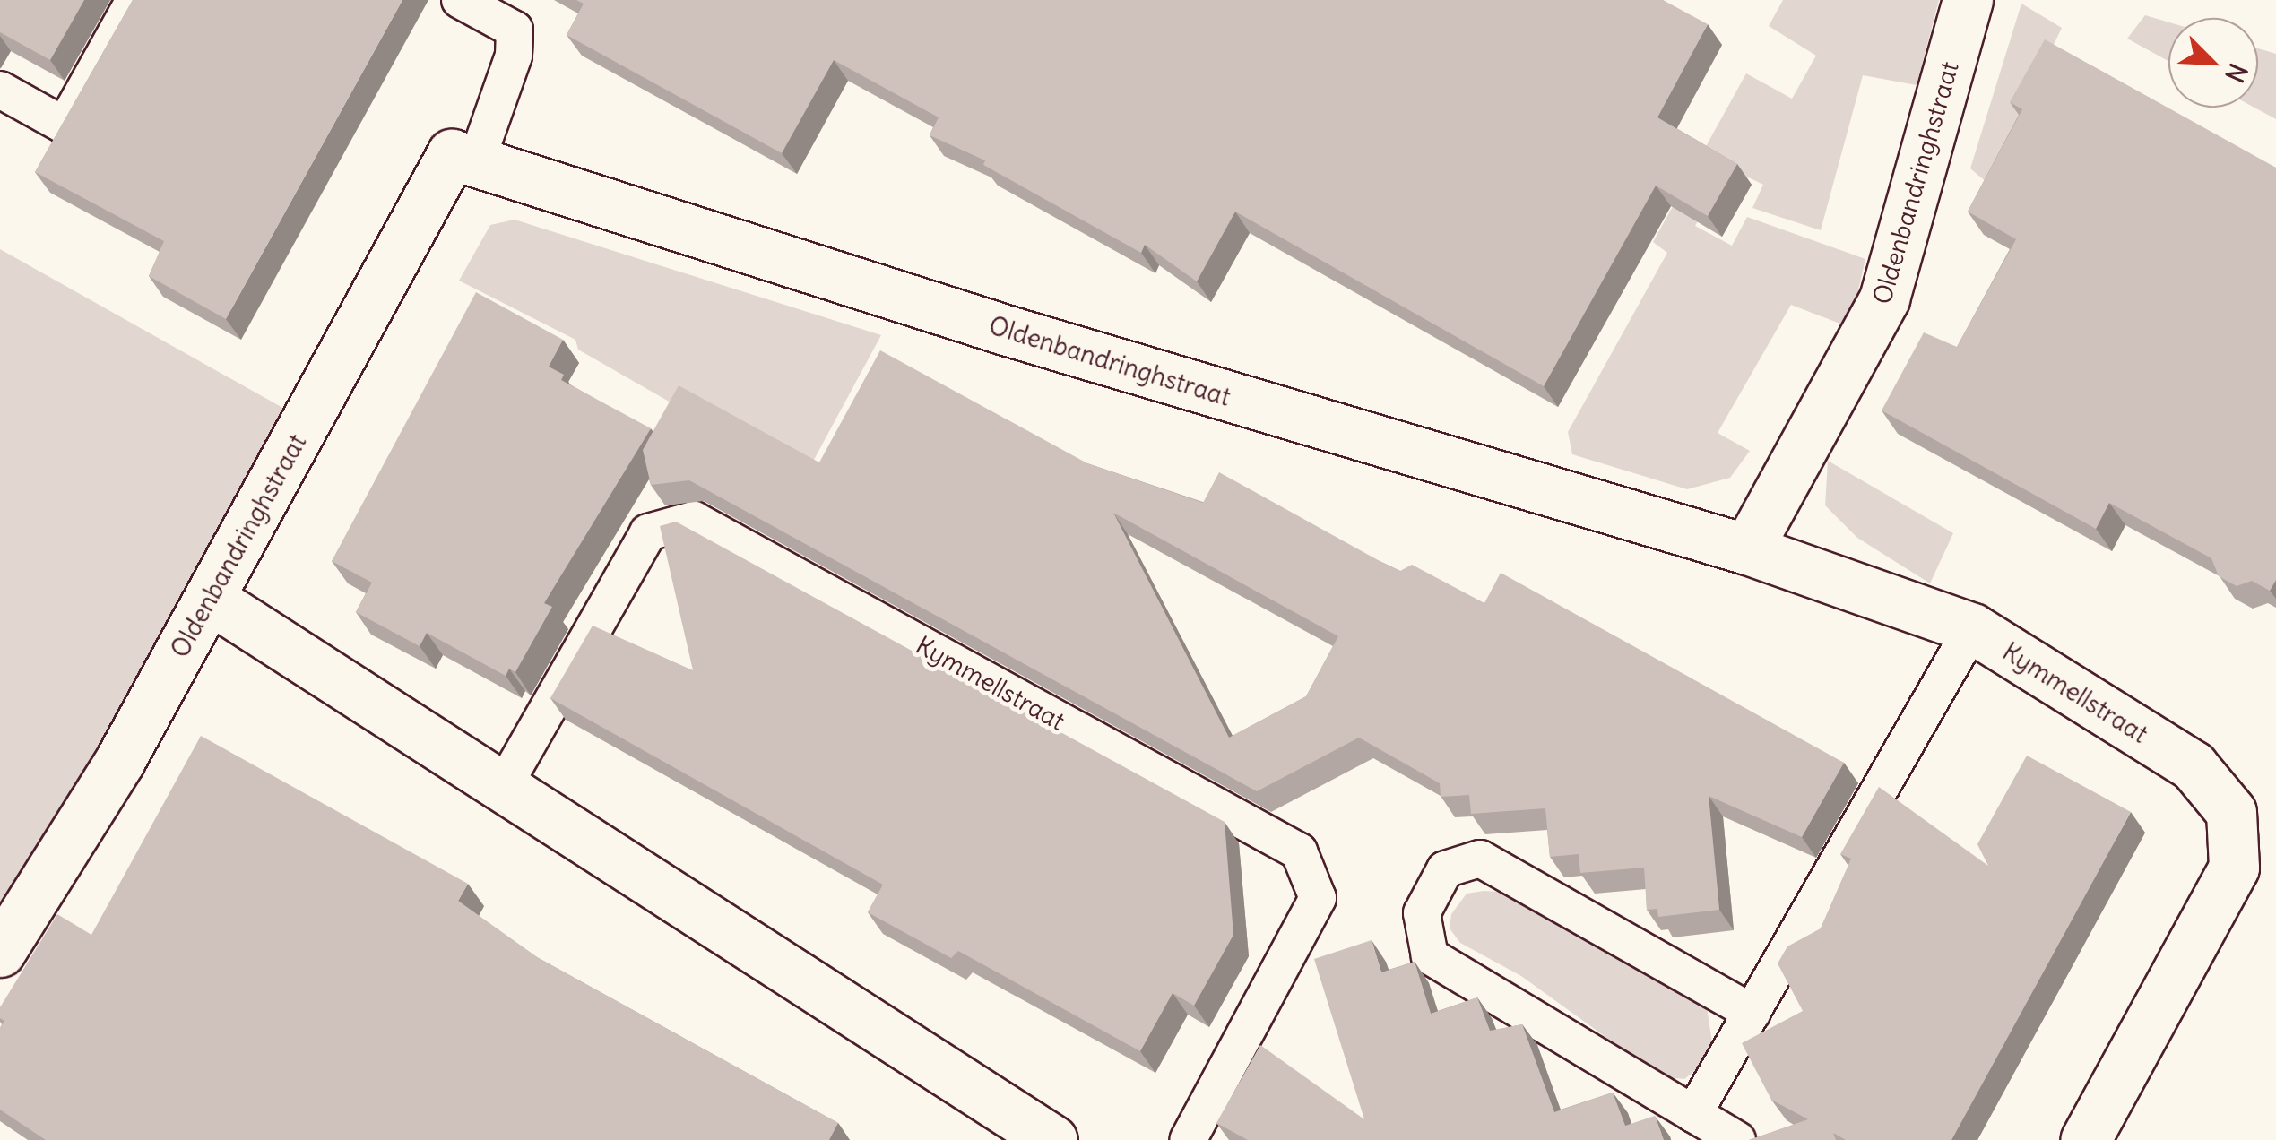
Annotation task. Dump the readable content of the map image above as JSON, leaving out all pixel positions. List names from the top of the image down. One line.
{"streets":{"street":["Oldenbandringhstraat","Kymmellstraat"]},"crossings":[["Oldenbandringhstraat","Kymmellstraat"]],"north":"bottom right"}
